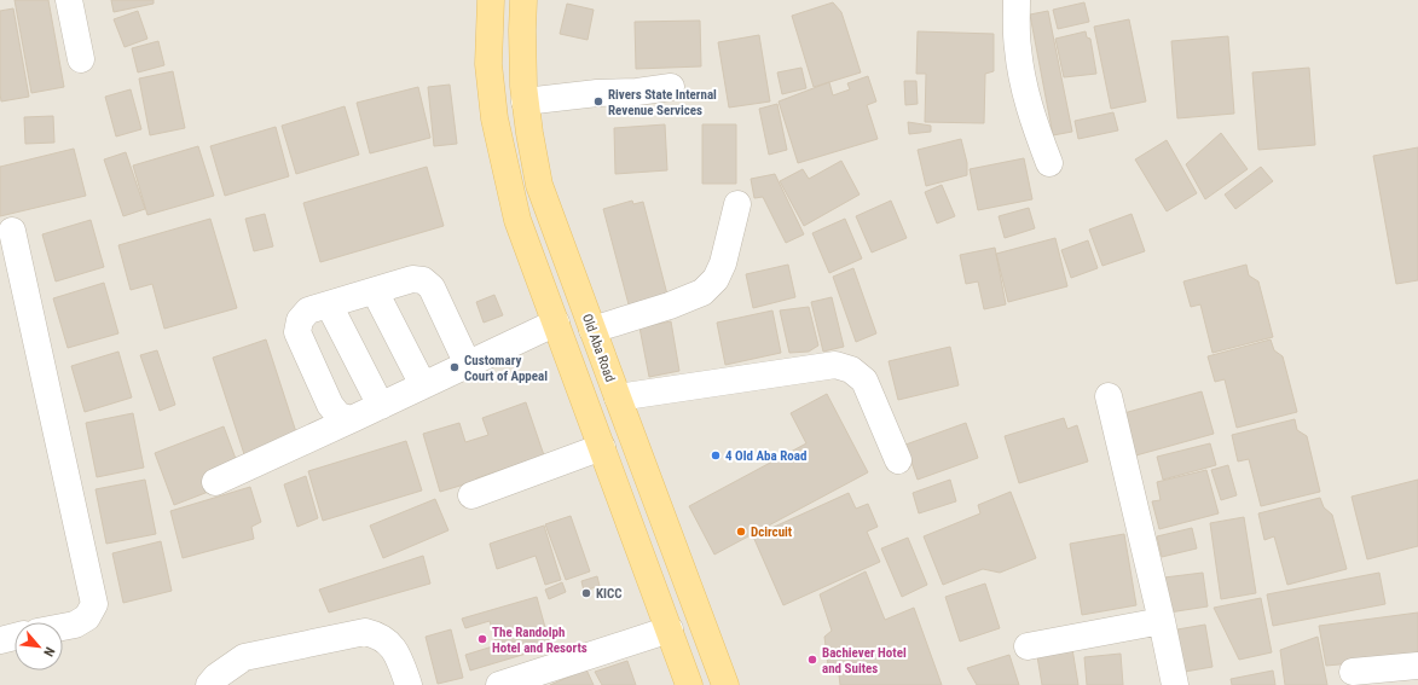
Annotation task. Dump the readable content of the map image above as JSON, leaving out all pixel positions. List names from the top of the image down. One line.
{"streets":{"main road":["Old Aba Road"]},"places":["Rivers State Internal Revenue Services","Customary Court of Appeal","4 Old Aba Road","Dcircuit","KICC","The Randolph Hotel and Resorts","Bachiever Hotel and Suites"],"north":"bottom right"}
